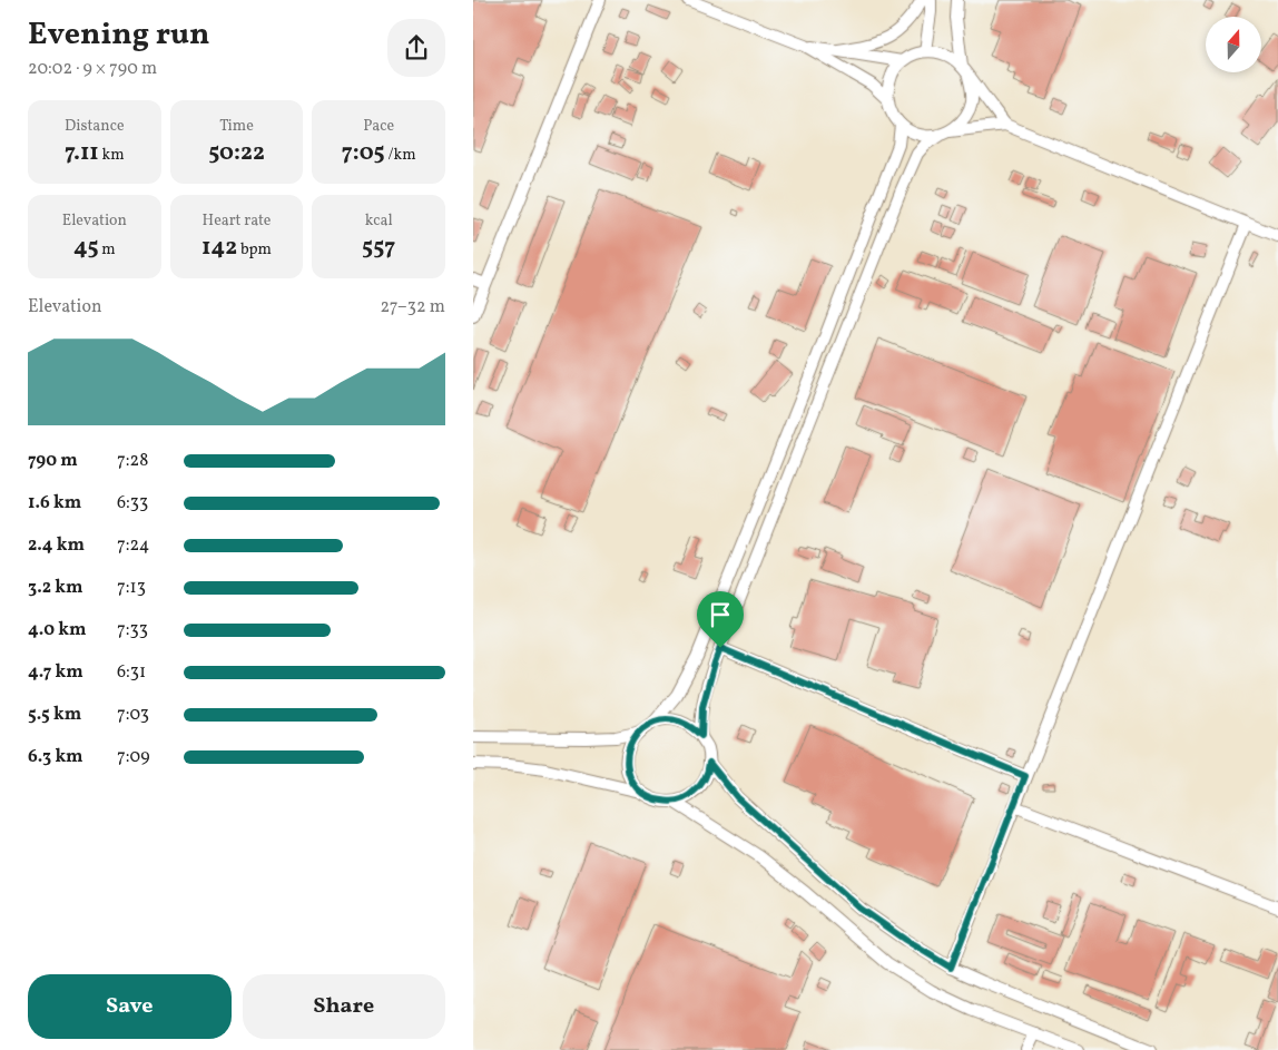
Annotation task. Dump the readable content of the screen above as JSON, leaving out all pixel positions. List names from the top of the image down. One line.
{"north":"top","page":{"heading":["Evening run","20:02 · 9 × 790 m"],"stats":[["Distance","7.11 km"],["Time","50:22"],["Pace","7:05 /km"],["Elevation","45 m"],["Heart rate","142 bpm"],["kcal","557"]],"chart":["Elevation","27–32 m"],"list":[{"name":"790 m","note":"7:28"},{"name":"1.6 km","note":"6:33"},{"name":"2.4 km","note":"7:24"},{"name":"3.2 km","note":"7:13"},{"name":"4.0 km","note":"7:33"},{"name":"4.7 km","note":"6:31"},{"name":"5.5 km","note":"7:03"},{"name":"6.3 km","note":"7:09"}],"buttons":["Save","Share"]}}
